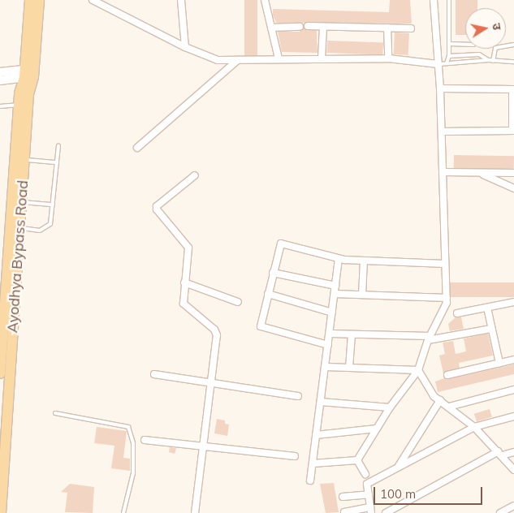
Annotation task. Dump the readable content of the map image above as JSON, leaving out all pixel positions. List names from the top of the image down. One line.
{"streets":{"main road":["Ayodhya Bypass Road"]},"scale_bar":"100 m","north":"right"}
